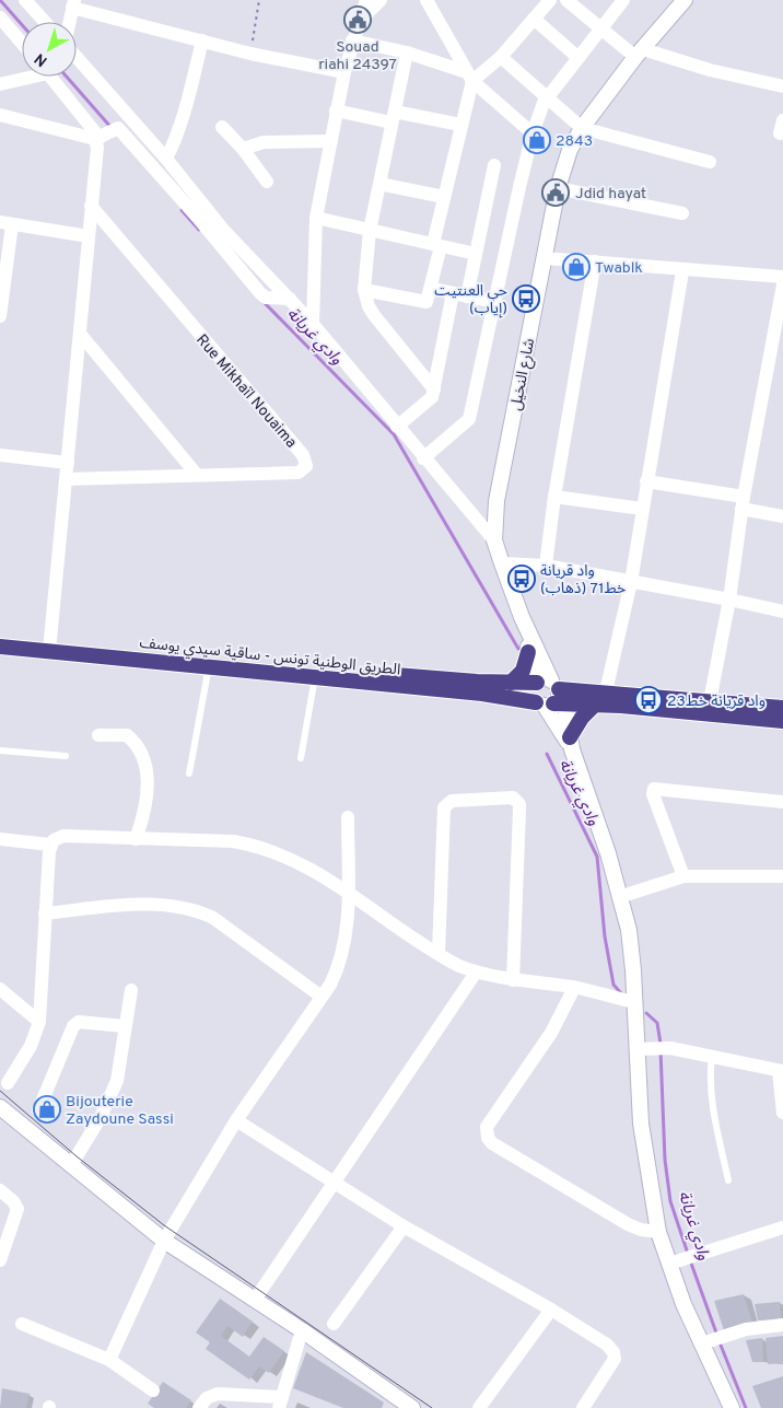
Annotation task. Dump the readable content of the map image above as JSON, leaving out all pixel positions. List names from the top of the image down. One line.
{"streets":{"highway":["الطريق الوطنية تونس - ساقية سيدي يوسف"],"main road":["شارع النخيل"],"street":["Rue Mikhaïl Nouaima"]},"crossings":[["شارع النخيل","الطريق الوطنية تونس - ساقية سيدي يوسف"]],"water":["وادي غريانة"],"places":{"public building":["Souad riahi 24397","Jdid hayat"],"shop":["2843","Twablk","Bijouterie Zaydoune Sassi"],"bus stop":["حي العنتيت (إياب)","واد قريانة خط71 (ذهاب)","واد قريانة خط23"]},"north":"bottom left"}
